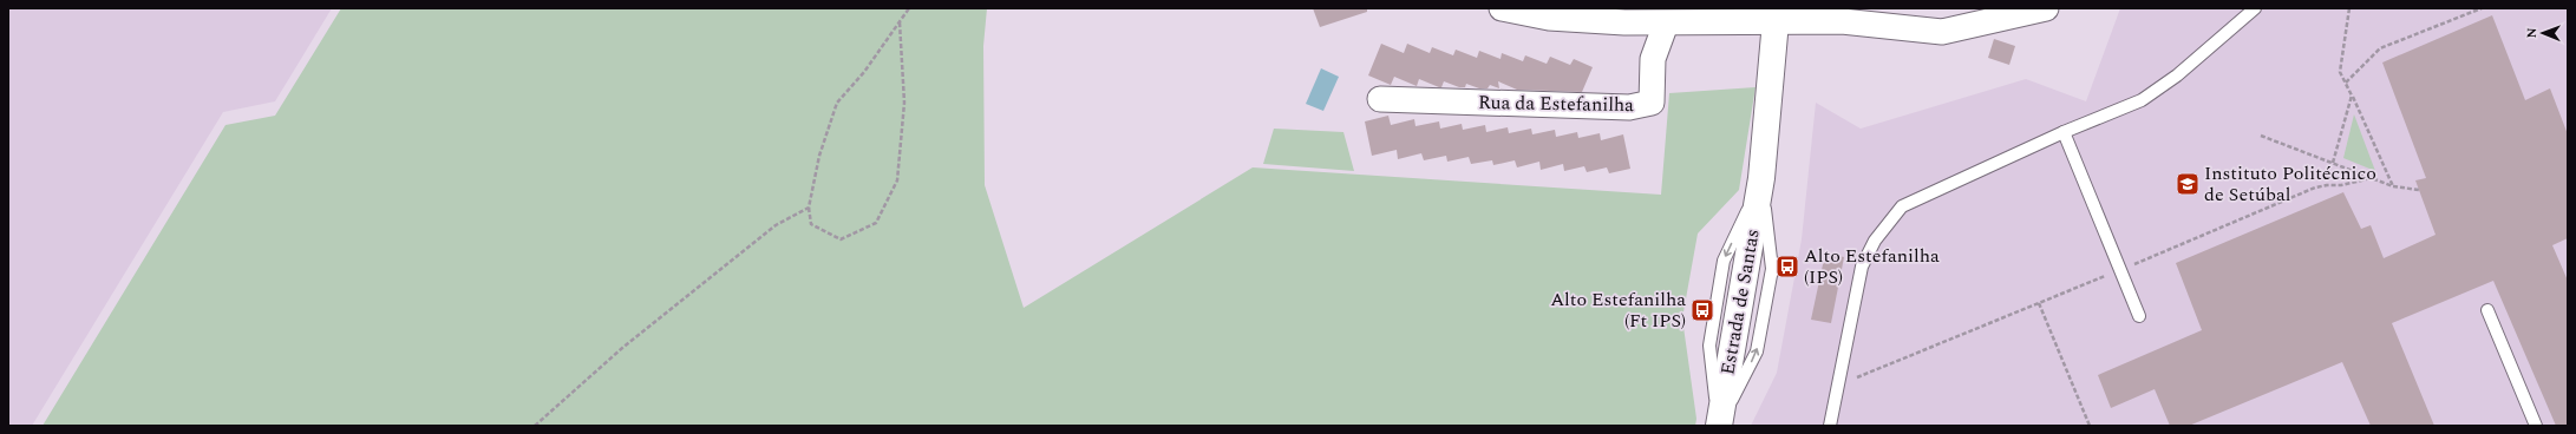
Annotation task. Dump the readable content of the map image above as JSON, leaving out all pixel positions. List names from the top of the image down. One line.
{"streets":{"main road":["Estrada de Santas"],"street":["Rua da Estefanilha"]},"places":{"school or university":["Instituto Politécnico de Setúbal"],"bus stop":["Alto Estefanilha (IPS)","Alto Estefanilha (Ft IPS)"]},"north":"left"}
